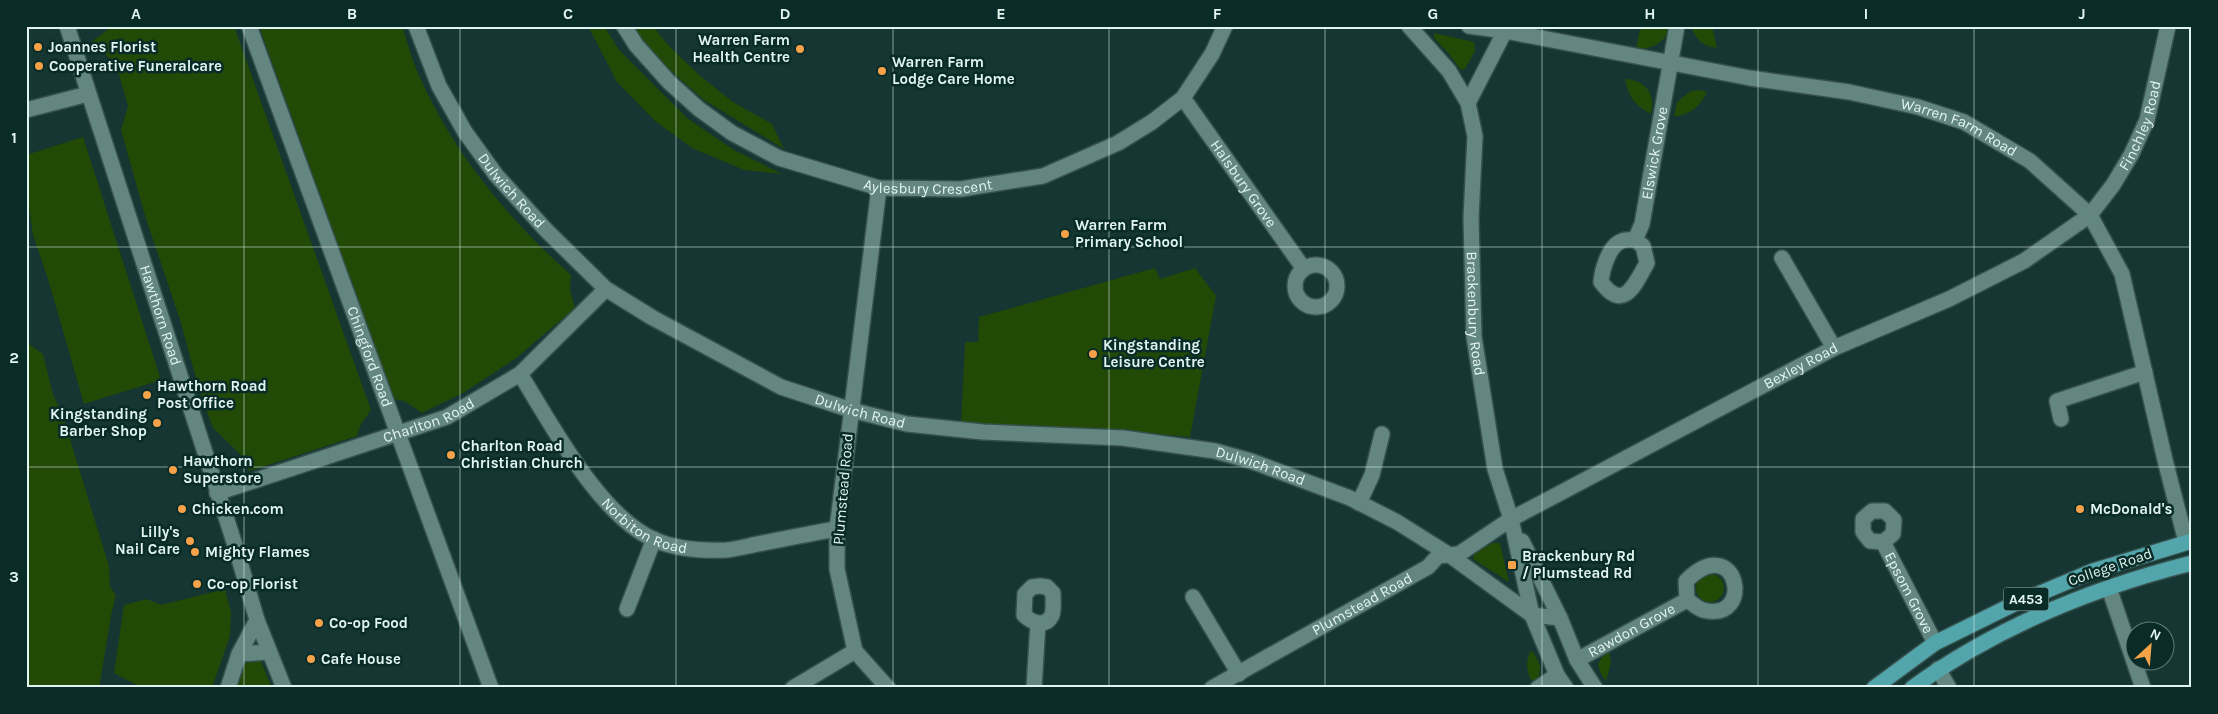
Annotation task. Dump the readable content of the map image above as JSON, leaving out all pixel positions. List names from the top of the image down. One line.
{"streets":{"main road":["College Road","A453"],"street":["Finchley Road","Warren Farm Road","Elswick Grove","Aylesbury Crescent","Halsbury Grove","Dulwich Road","Brackenbury Road","Hawthorn Road","Chingford Road","Bexley Road","Charlton Road","Plumstead Road","Norbiton Road","Epsom Grove","Rawdon Grove"]},"crossings":[["Finchley Road","Warren Farm Road"],["Finchley Road","Bexley Road"],["Warren Farm Road","Elswick Grove"],["Warren Farm Road","Bexley Road"],["Warren Farm Road","College Road"],["Aylesbury Crescent","Halsbury Grove"],["Aylesbury Crescent","Plumstead Road"],["Dulwich Road","Charlton Road"],["Dulwich Road","Plumstead Road"],["Brackenbury Road","Bexley Road"],["Brackenbury Road","Plumstead Road"],["Brackenbury Road","Rawdon Grove"],["Hawthorn Road","Charlton Road"],["Chingford Road","Charlton Road"],["Bexley Road","Plumstead Road"],["Charlton Road","Norbiton Road"],["Plumstead Road","Norbiton Road"],["College Road","Epsom Grove"]],"places":{"other":["Joannes Florist","Warren Farm Health Centre","Cooperative Funeralcare","Warren Farm Lodge Care Home","Warren Farm Primary School","Kingstanding Leisure Centre","Hawthorn Road Post Office","Kingstanding Barber Shop","Charlton Road Christian Church","Hawthorn Superstore","Chicken.com","McDonald's","Lilly's Nail Care","Mighty Flames","Co-op Florist","Co-op Food","Cafe House"],"transit":["Brackenbury Rd / Plumstead Rd"]},"north":"top right","grid":{"columns":["A","B","C","D","E","F","G","H","I","J"],"rows":["1","2","3"]}}
